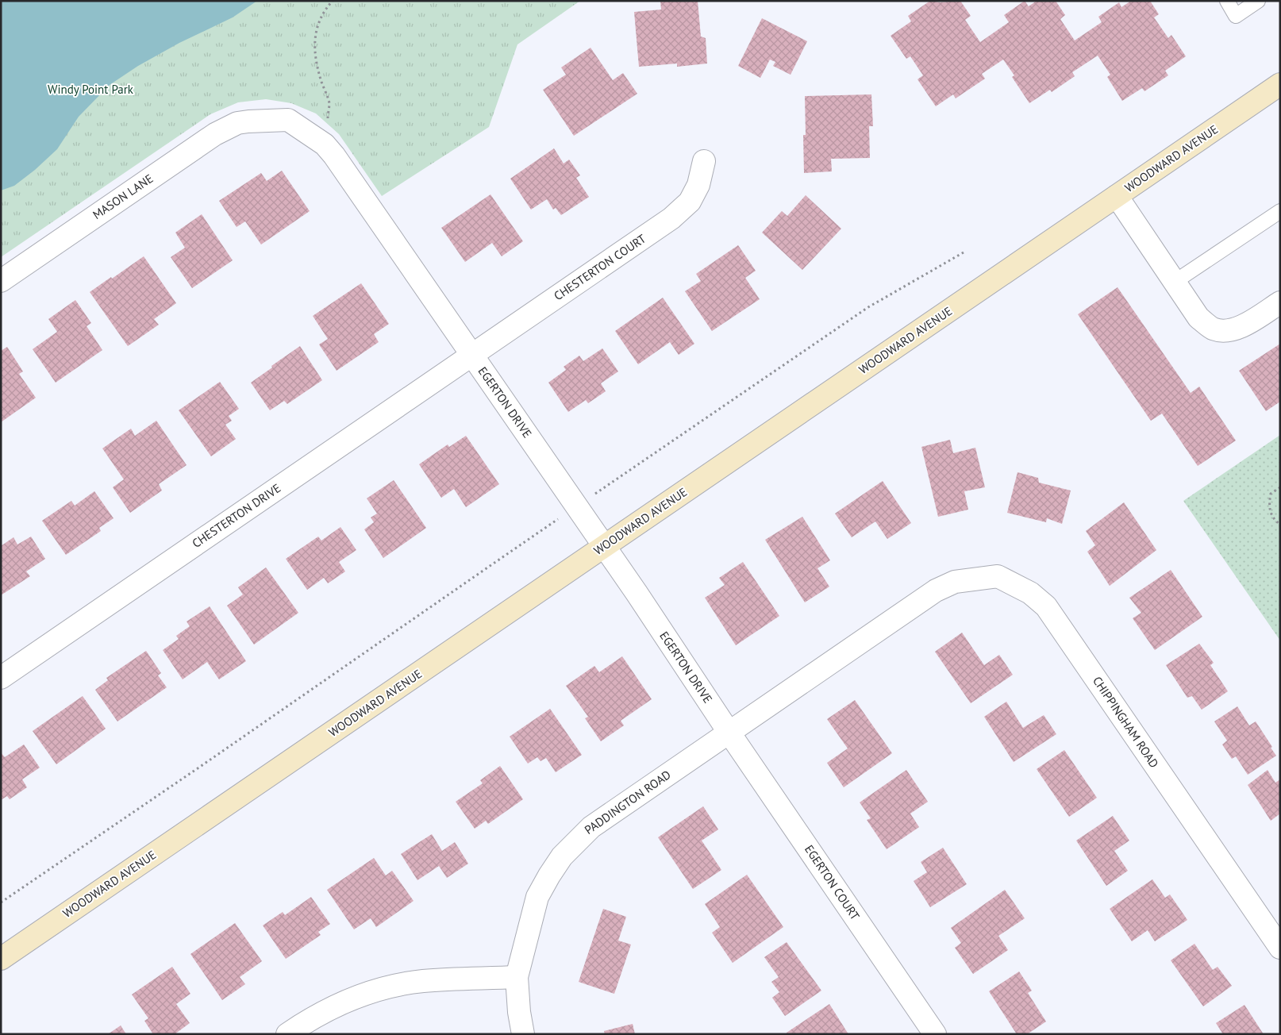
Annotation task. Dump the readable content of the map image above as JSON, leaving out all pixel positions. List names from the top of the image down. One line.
{"streets":{"main road":["WOODWARD AVENUE"],"street":["MASON LANE","CHESTERTON COURT","EGERTON DRIVE","CHESTERTON DRIVE","CHIPPINGHAM ROAD","PADDINGTON ROAD","EGERTON COURT"]},"crossings":[["WOODWARD AVENUE","EGERTON DRIVE"],["MASON LANE","EGERTON DRIVE"],["CHESTERTON COURT","EGERTON DRIVE"],["CHESTERTON COURT","CHESTERTON DRIVE"],["EGERTON DRIVE","CHESTERTON DRIVE"],["EGERTON DRIVE","PADDINGTON ROAD"],["EGERTON DRIVE","EGERTON COURT"],["CHIPPINGHAM ROAD","PADDINGTON ROAD"],["PADDINGTON ROAD","EGERTON COURT"]],"parks":["Windy Point Park"]}
